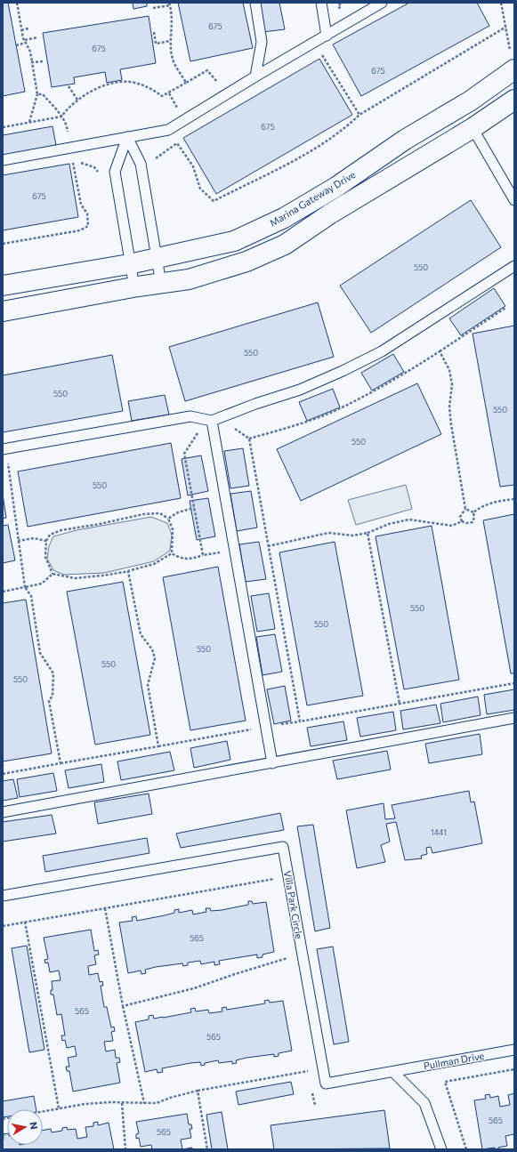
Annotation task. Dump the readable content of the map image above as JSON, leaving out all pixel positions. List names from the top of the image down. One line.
{"streets":{"street":["Marina Gateway Drive"],"lane":["Villa Park Circle","Pullman Drive"]},"crossings":[["Villa Park Circle","Pullman Drive"]],"house_numbers":["675","675","675","675","675","550","550","550","550","550","550","550","550","550","550","550","1441","565","565","565","565","565"],"north":"right"}
